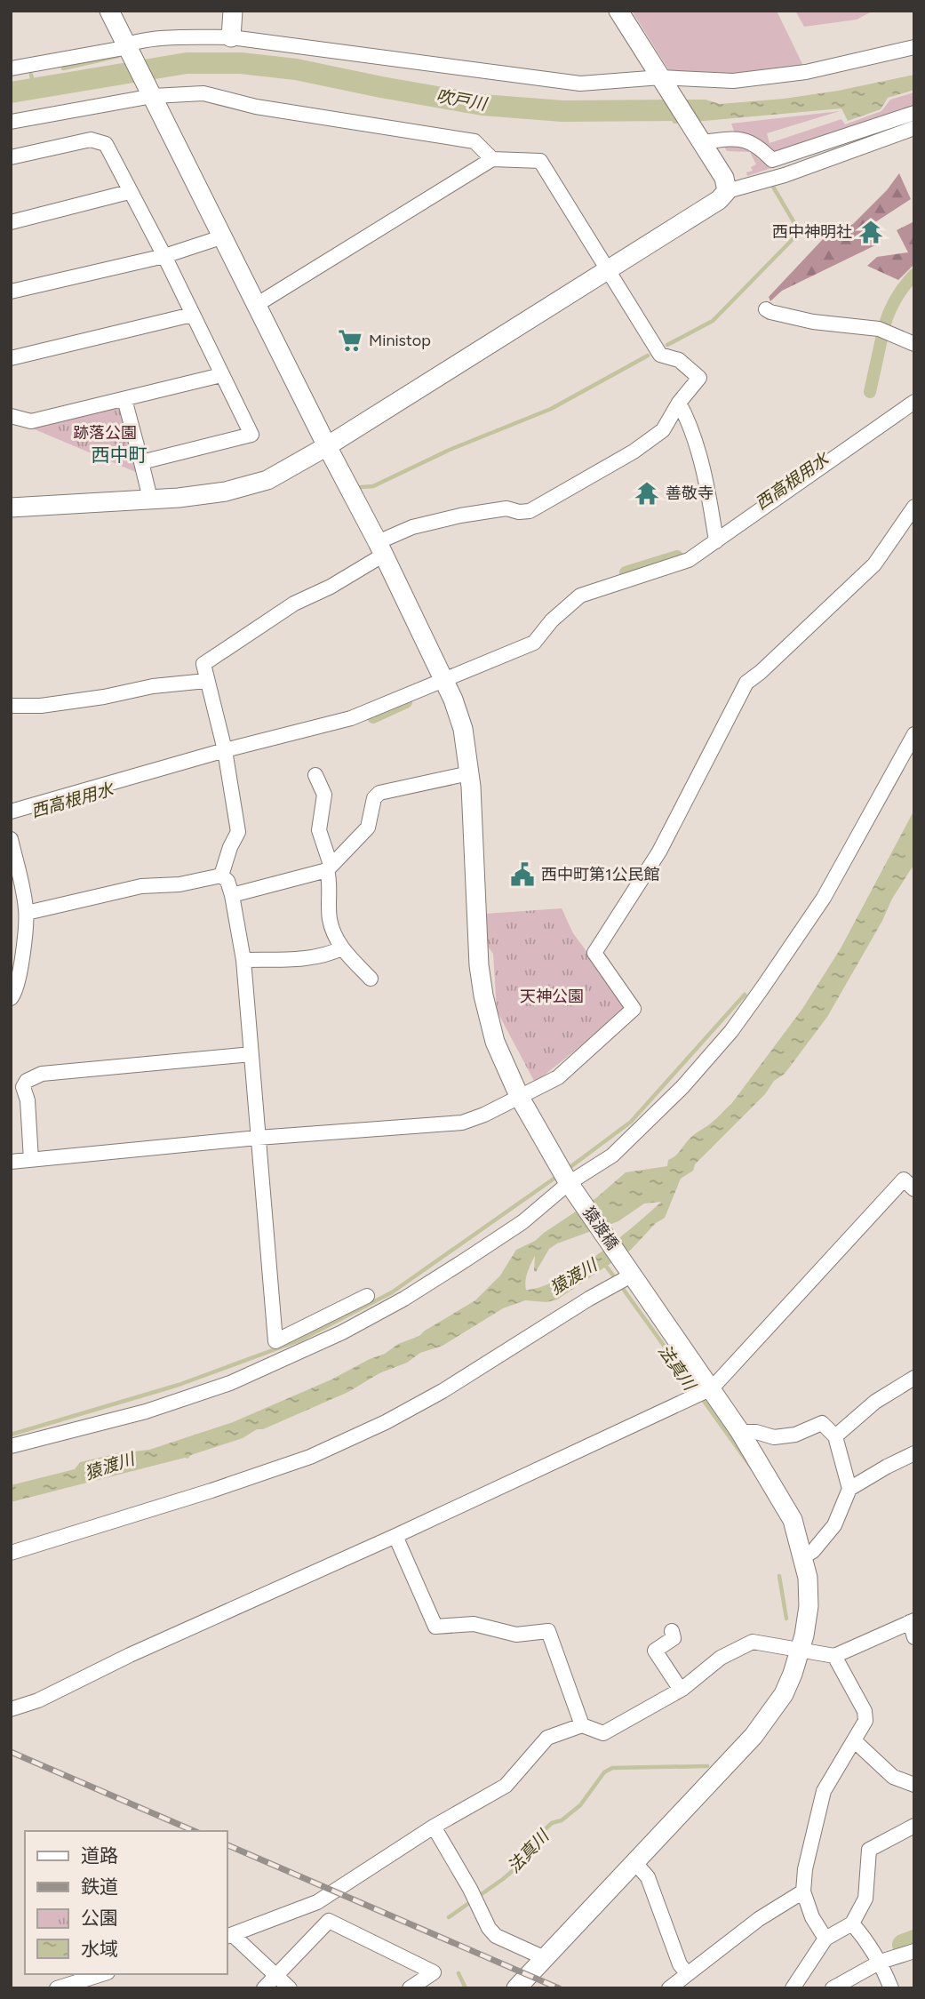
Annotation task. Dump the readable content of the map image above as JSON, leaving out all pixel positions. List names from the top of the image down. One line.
{"streets":{"street":["猿渡橋"]},"districts":["西中町"],"water":["吹戸川","西高根用水","猿渡川","法真川"],"parks":["跡落公園","天神公園"],"places":{"temple":["西中神明社","善敬寺"],"supermarket":["Ministop"],"public building":["西中町第1公民館"]},"legend":["道路","鉄道","公園","水域"]}
